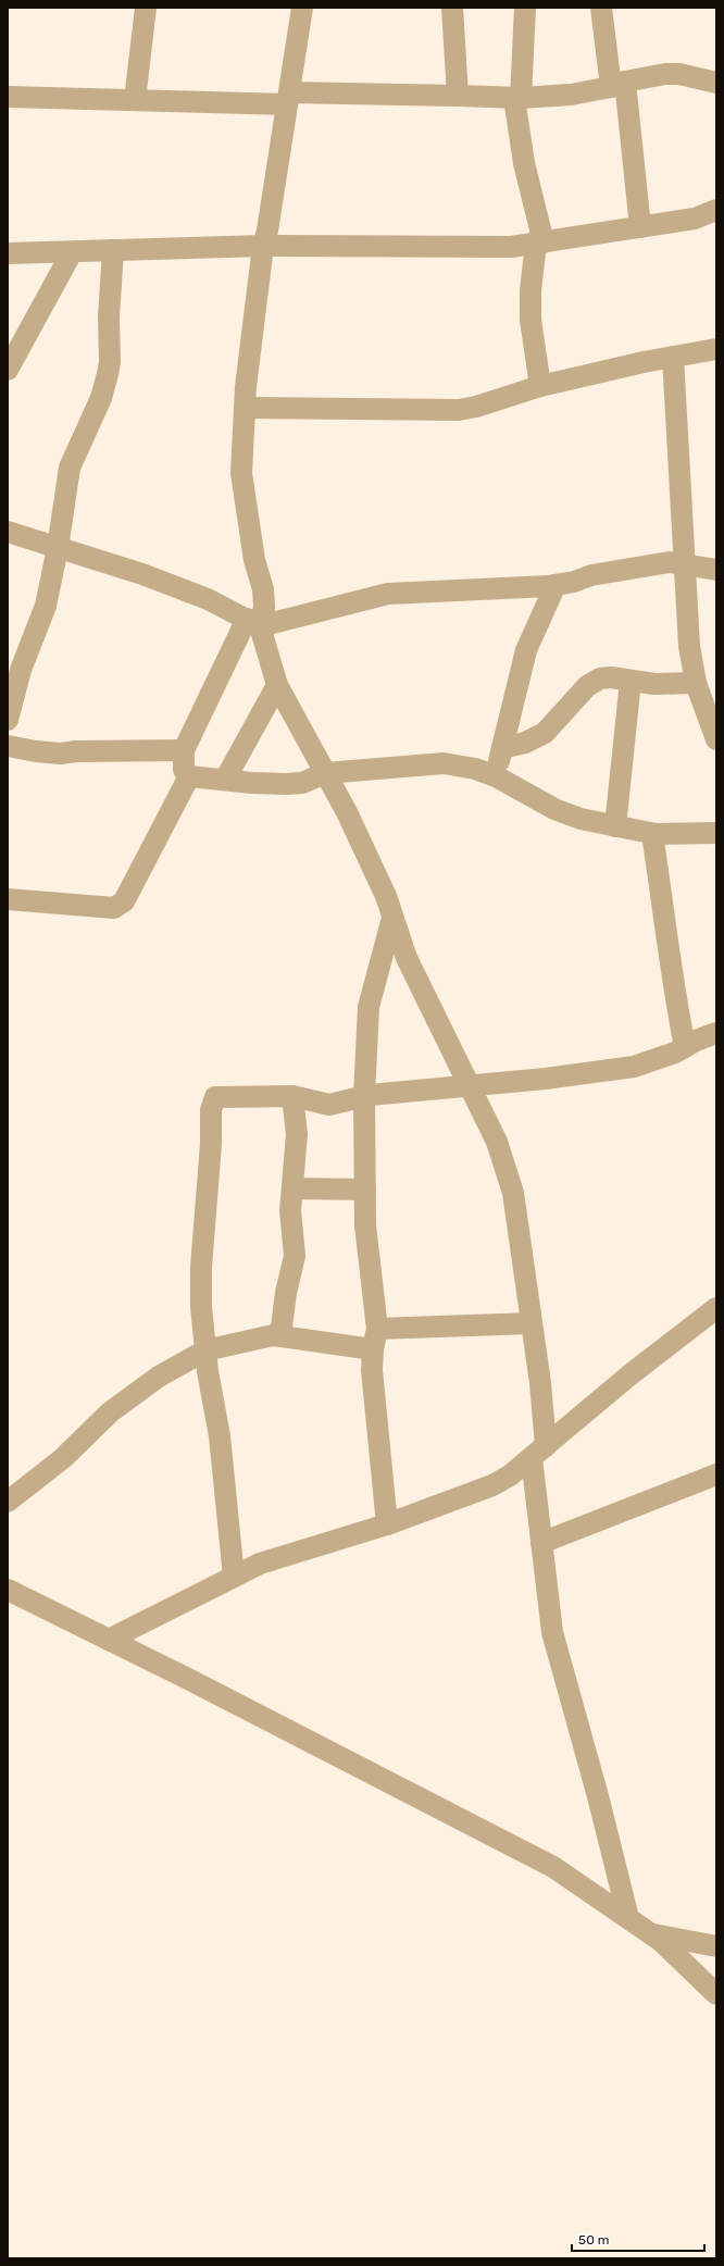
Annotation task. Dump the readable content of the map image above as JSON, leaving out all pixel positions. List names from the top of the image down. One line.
{"scale_bar":"50 m"}
